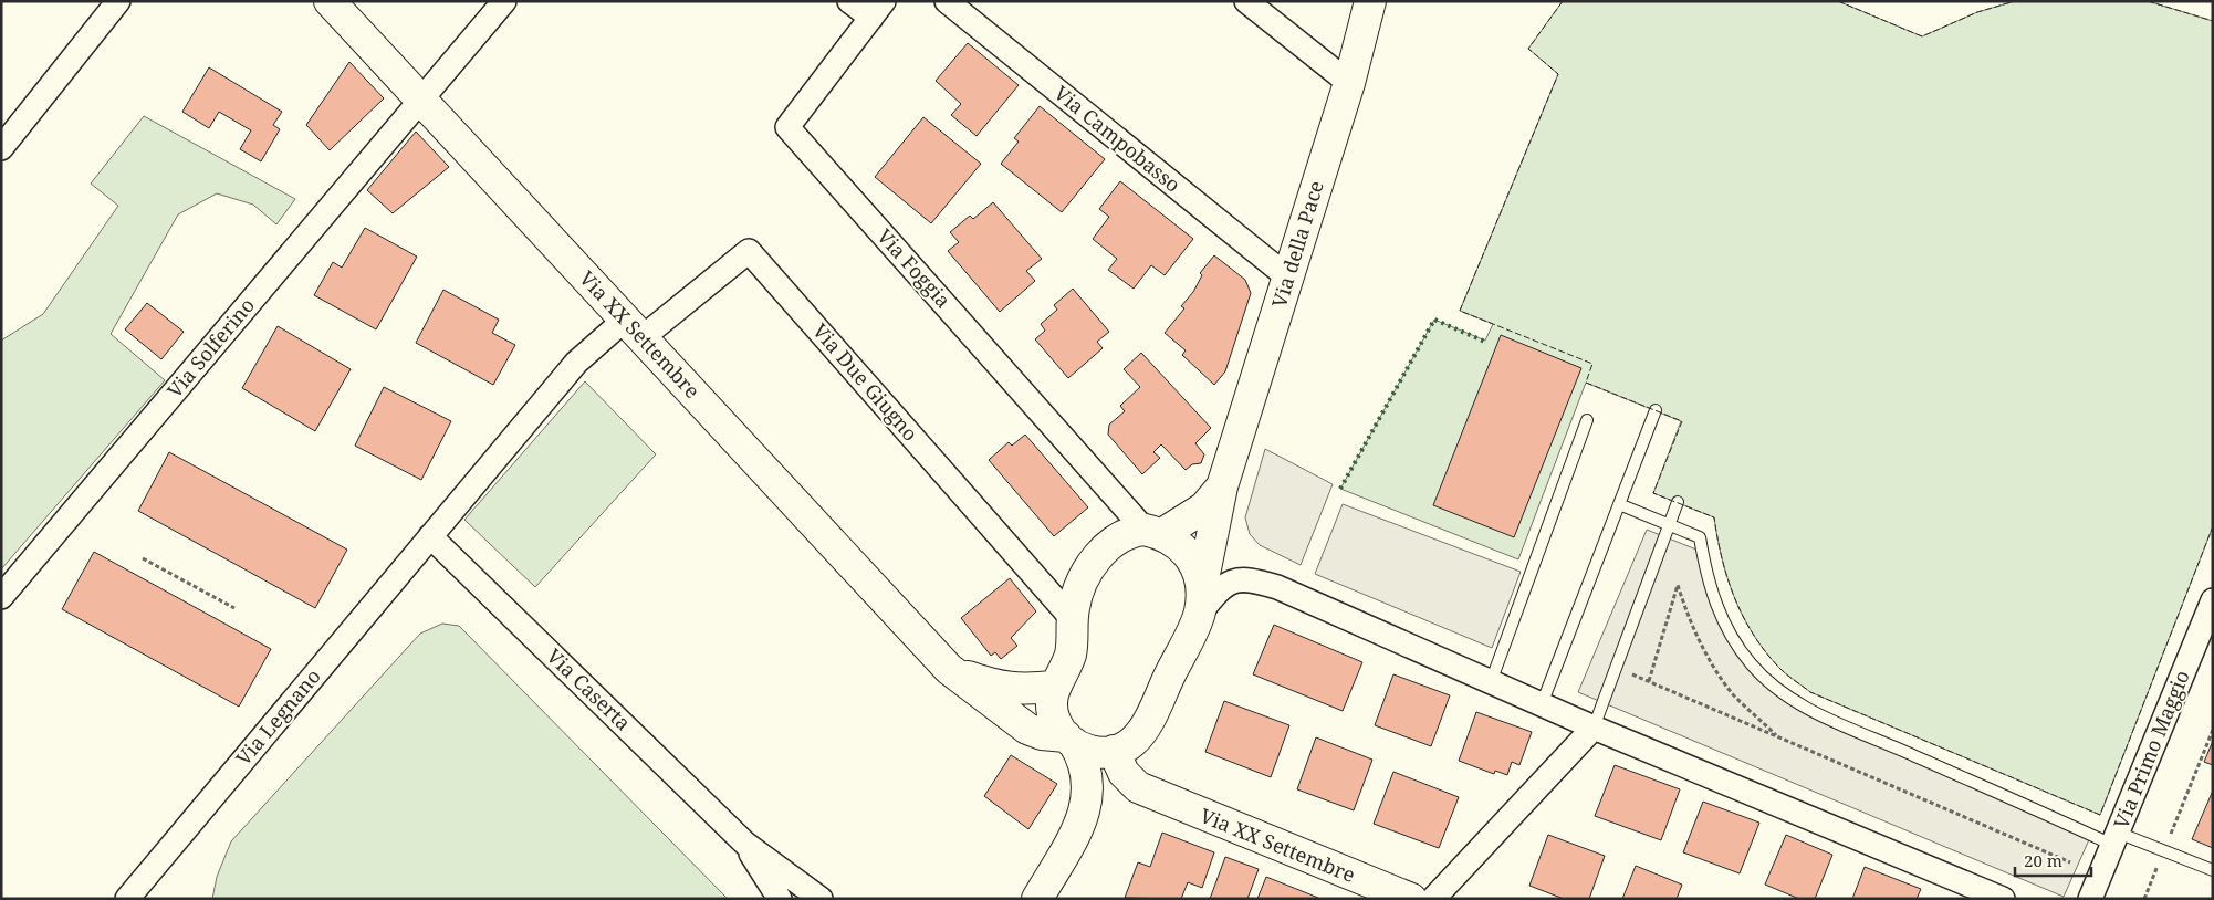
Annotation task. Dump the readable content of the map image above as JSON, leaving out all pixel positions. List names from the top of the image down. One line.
{"streets":{"main road":["Via della Pace","Via XX Settembre"],"street":["Via Campobasso","Via Foggia","Via Solferino","Via Due Giugno","Via Caserta","Via Legnano","Via Primo Maggio"]},"crossings":[["Via Campobasso","Via della Pace"],["Via della Pace","Via Foggia"],["Via della Pace","Via XX Settembre"],["Via della Pace","Via Due Giugno"],["Via XX Settembre","Via Solferino"],["Via XX Settembre","Via Due Giugno"],["Via XX Settembre","Via Legnano"],["Via Due Giugno","Via Legnano"],["Via Caserta","Via Legnano"]],"scale_bar":"20 m"}
